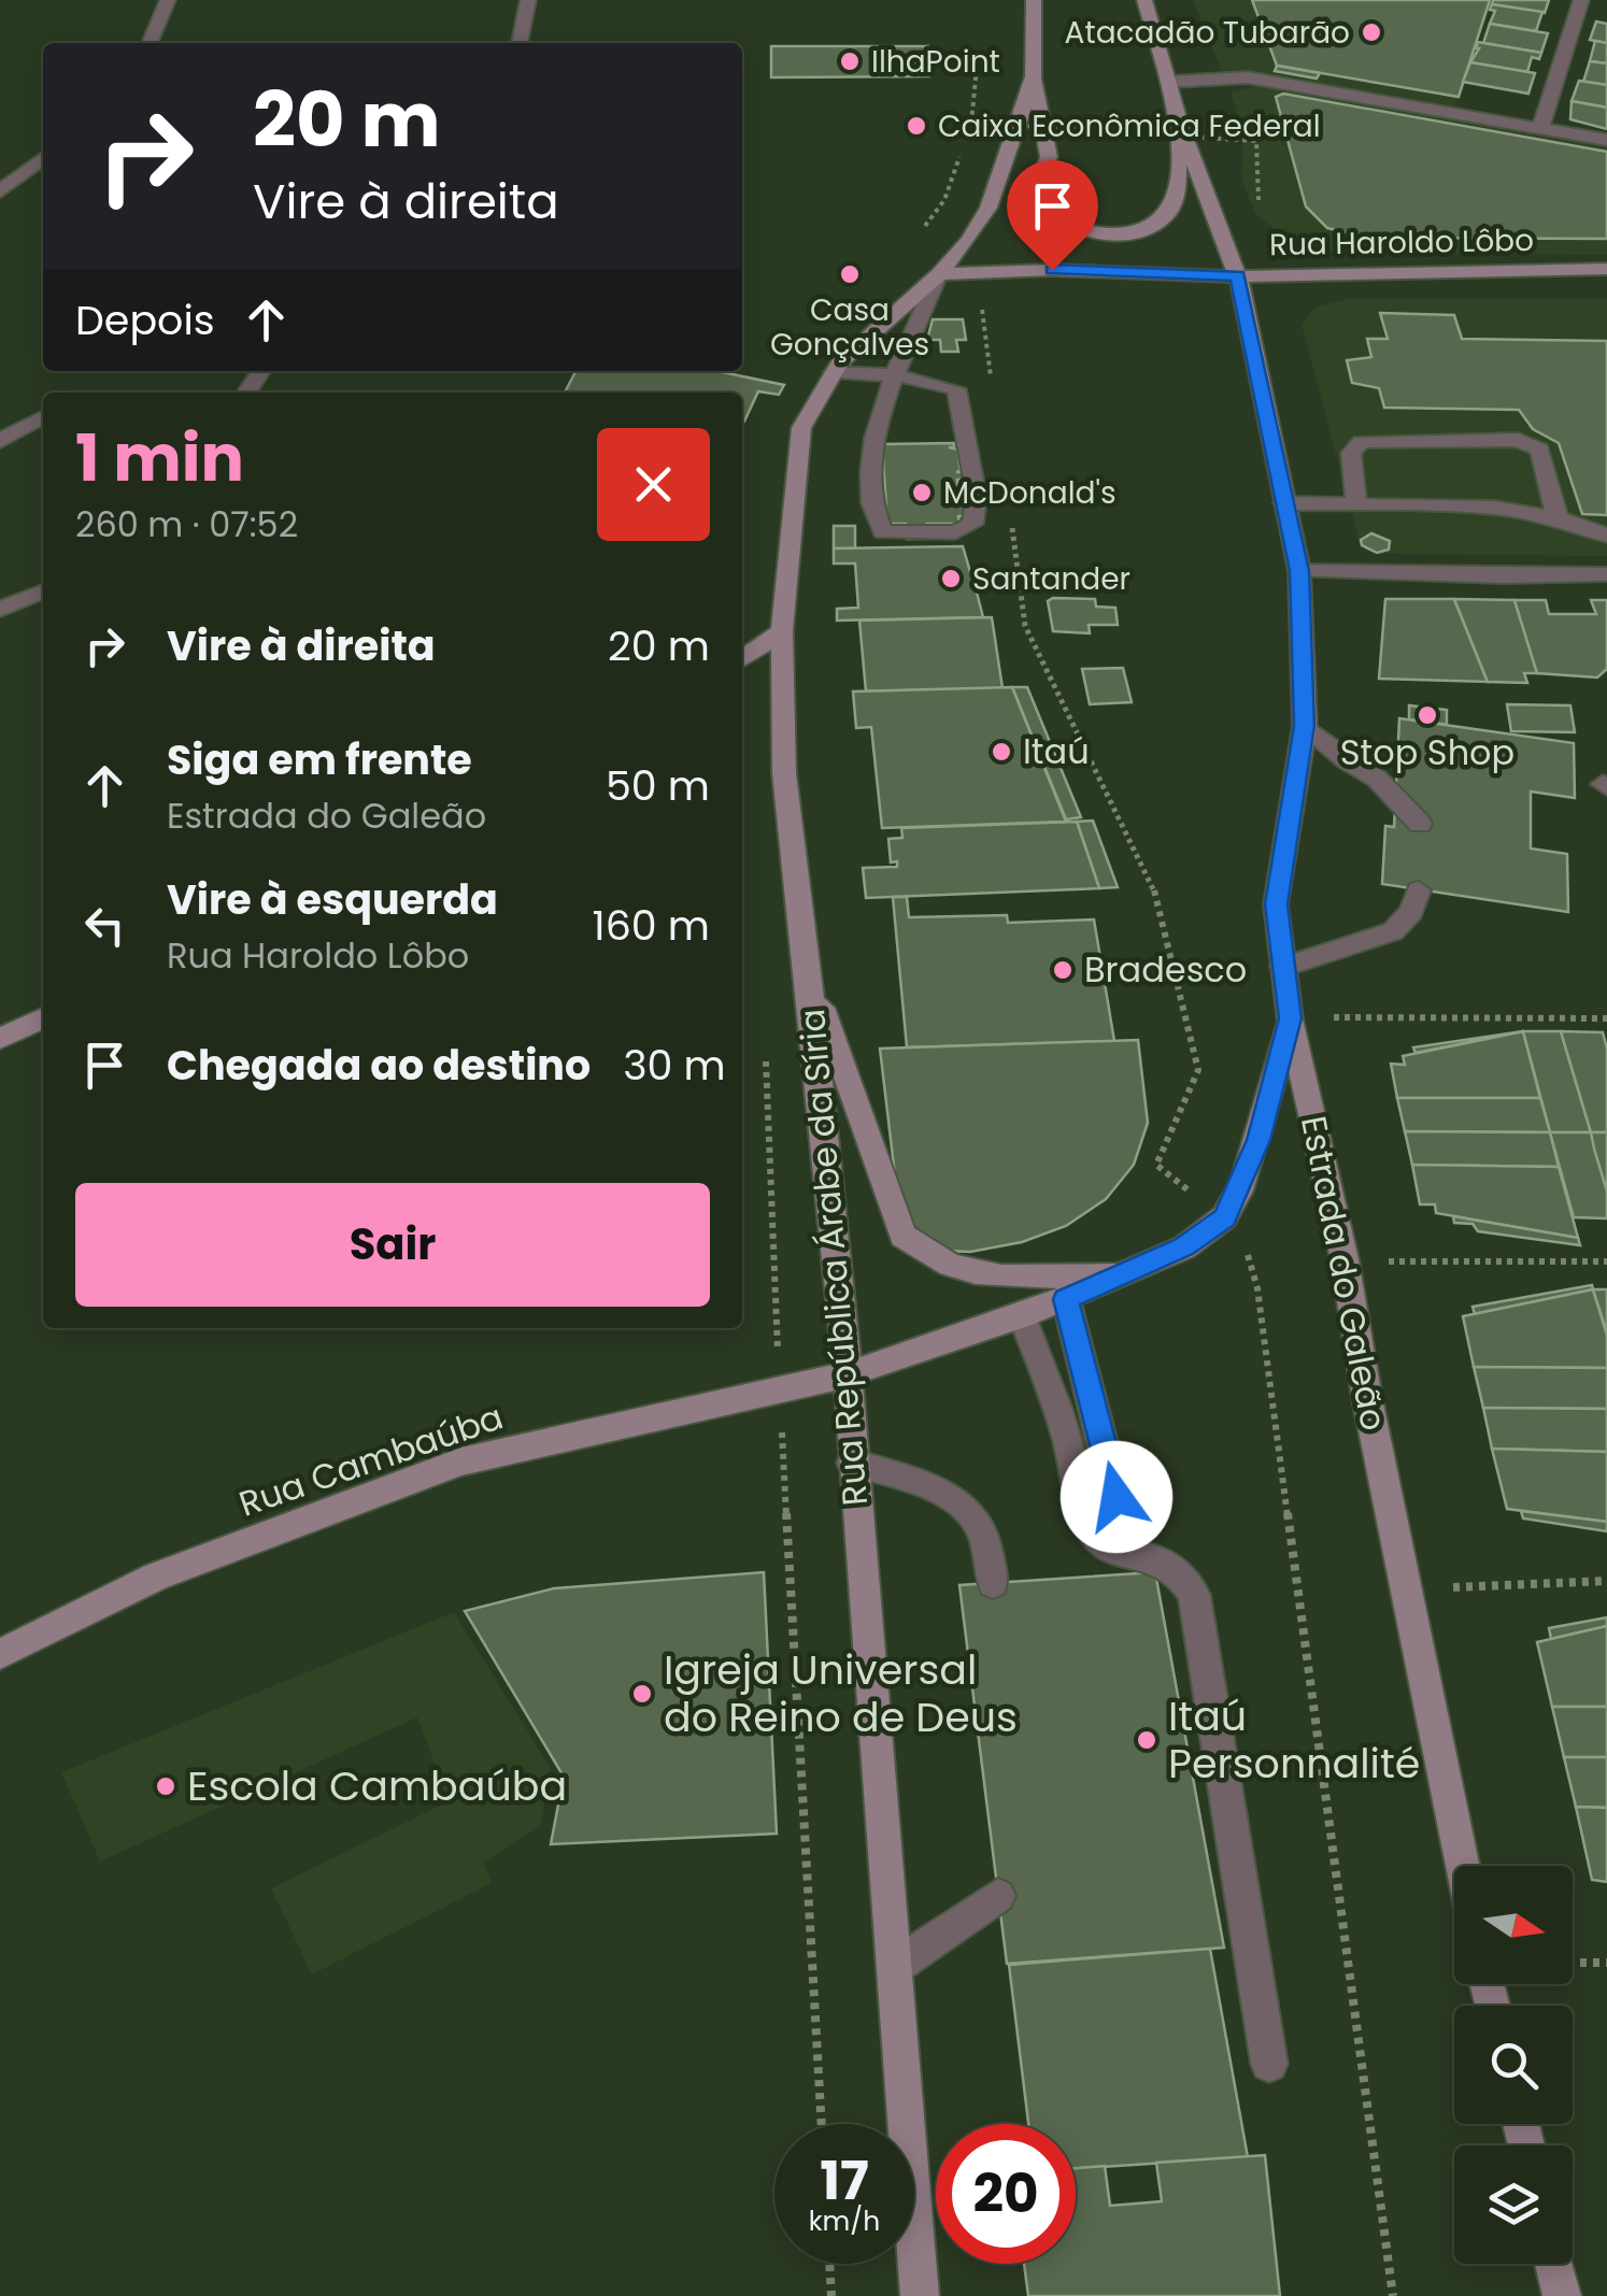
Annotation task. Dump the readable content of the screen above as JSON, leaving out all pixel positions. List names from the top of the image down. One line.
{"streets":{"main road":["Rua Haroldo Lôbo","Rua República Árabe da Síria","Estrada do Galeão","Rua Cambaúba"]},"crossings":[["Rua Haroldo Lôbo","Rua República Árabe da Síria"],["Rua Haroldo Lôbo","Estrada do Galeão"],["Rua República Árabe da Síria","Rua Cambaúba"]],"places":["Atacadão Tubarão","IlhaPoint","Caixa Econômica Federal","Casa Gonçalves","McDonald's","Santander","Stop Shop","Itaú","Bradesco","Igreja Universal do Reino de Deus","Itaú Personnalité","Escola Cambaúba"],"north":"right","page":{"turn":["20 m","Vire à direita"],"then":"Depois","heading":["1 min","260 m · 07:52"],"list":[{"name":"Vire à direita","value":"20 m"},{"name":"Siga em frente","note":"Estrada do Galeão","value":"50 m"},{"name":"Vire à esquerda","note":"Rua Haroldo Lôbo","value":"160 m"},{"name":"Chegada ao destino","value":"30 m"}],"buttons":"Sair","speed":"17 km/h","limit":"20"}}
